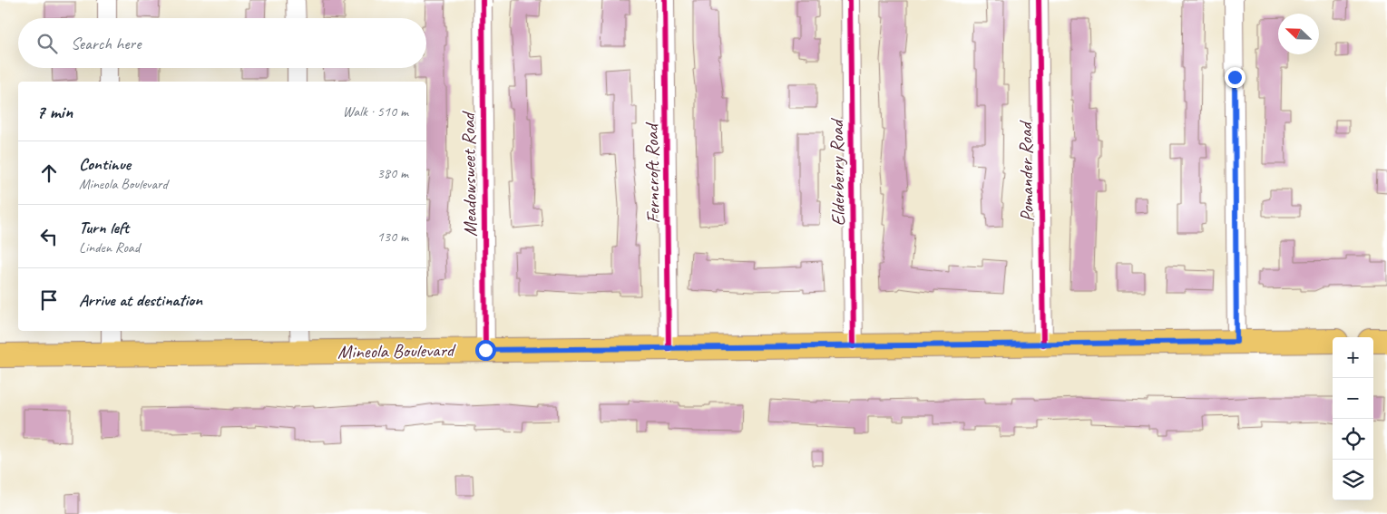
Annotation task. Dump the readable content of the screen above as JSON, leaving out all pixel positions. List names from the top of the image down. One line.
{"streets":{"main road":["Mineola Boulevard"],"street":["Pomander Road","Elderberry Road","Ferncroft Road","Meadowsweet Road"]},"crossings":[["Pomander Road","Mineola Boulevard"],["Elderberry Road","Mineola Boulevard"],["Ferncroft Road","Mineola Boulevard"],["Meadowsweet Road","Mineola Boulevard"]],"north":"top left","page":{"search":"Search here","heading":["7 min","Walk · 510 m"],"list":[["Continue","Mineola Boulevard","380 m"],["Turn left","Linden Road","130 m"],"Arrive at destination"],"map_buttons":["+","−"]}}
